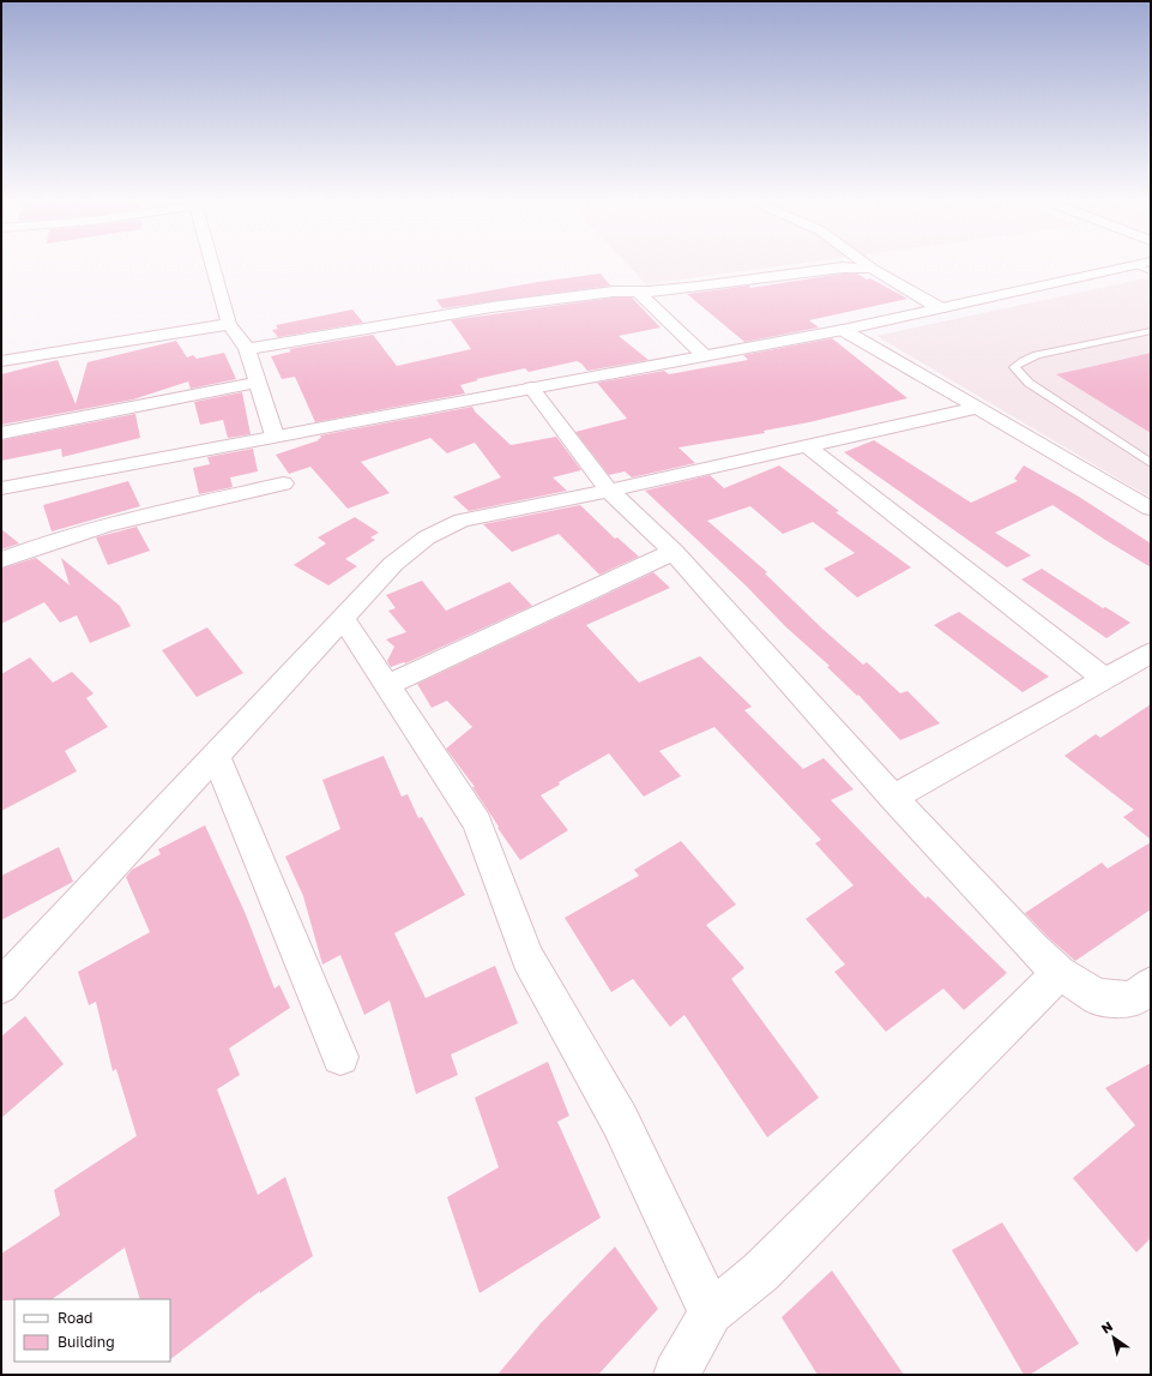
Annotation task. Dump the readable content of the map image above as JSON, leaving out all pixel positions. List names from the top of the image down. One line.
{"legend":["Road","Building"],"north":"top left"}
